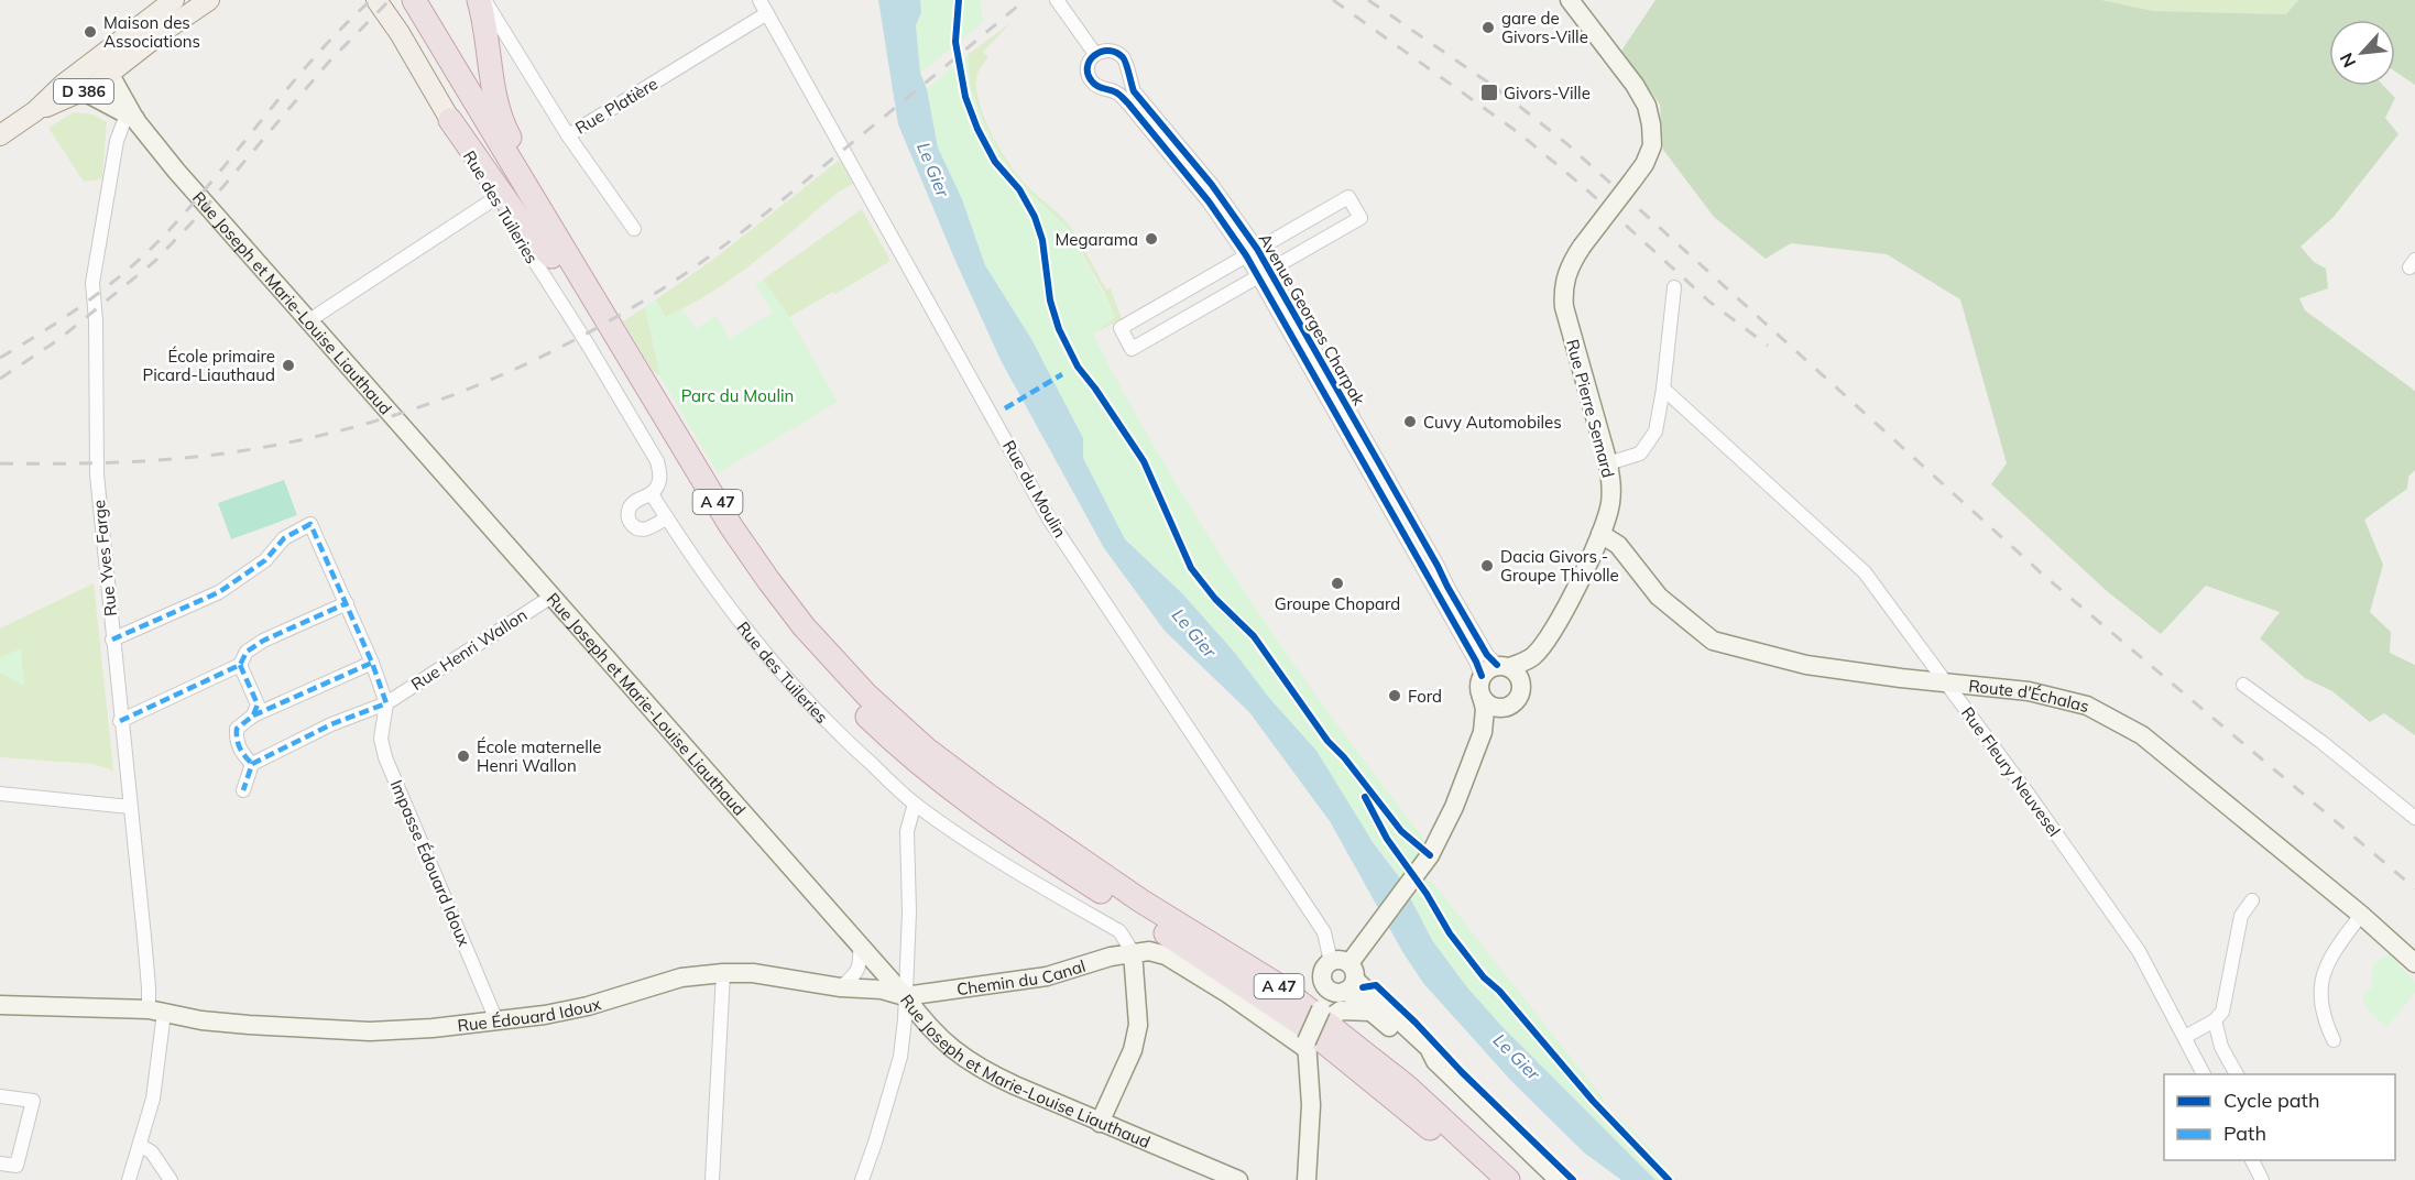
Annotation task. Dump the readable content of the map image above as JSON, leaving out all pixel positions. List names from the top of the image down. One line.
{"streets":{"highway":["A 47"],"main road":["D 386","Rue Joseph et Marie-Louise Liauthaud","Rue Pierre Semard","Route d'Échalas","Chemin du Canal","Rue Édouard Idoux"],"street":["Rue Platière","Rue des Tuileries","Avenue Georges Charpak","Rue du Moulin","Rue Yves Farge","Rue Henri Wallon","Rue Fleury Neuvesel","Impasse Édouard Idoux"]},"crossings":[["D 386","Rue Joseph et Marie-Louise Liauthaud"],["Rue Platière","Rue du Moulin"],["Rue des Tuileries","Chemin du Canal"],["Rue Joseph et Marie-Louise Liauthaud","Rue Yves Farge"],["Rue Joseph et Marie-Louise Liauthaud","Rue Henri Wallon"],["Rue Joseph et Marie-Louise Liauthaud","Chemin du Canal"],["Rue Joseph et Marie-Louise Liauthaud","Rue Édouard Idoux"],["Avenue Georges Charpak","Rue Pierre Semard"],["Rue Pierre Semard","Route d'Échalas"],["Rue Yves Farge","Rue Édouard Idoux"],["Rue Henri Wallon","Impasse Édouard Idoux"],["Route d'Échalas","Rue Fleury Neuvesel"],["Impasse Édouard Idoux","Rue Édouard Idoux"],["Chemin du Canal","Rue Édouard Idoux"]],"water":["Le Gier"],"parks":["Parc du Moulin"],"places":{"other":["gare de Givors-Ville","Maison des Associations","Megarama","École primaire Picard-Liauthaud","Cuvy Automobiles","Dacia Givors - Groupe Thivolle","Groupe Chopard","Ford","École maternelle Henri Wallon"],"transit":["Givors-Ville"]},"legend":["Cycle path","Path"],"north":"bottom left"}
